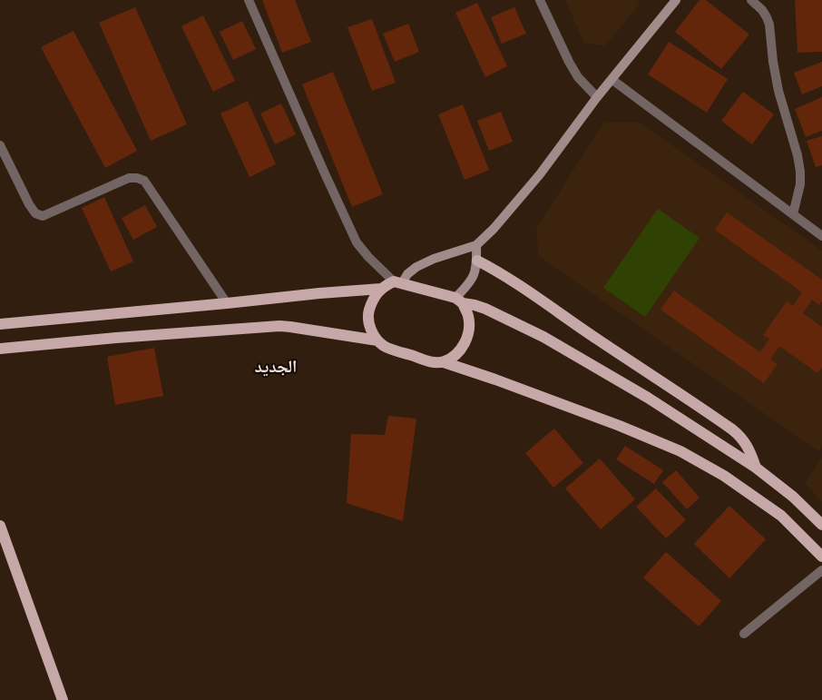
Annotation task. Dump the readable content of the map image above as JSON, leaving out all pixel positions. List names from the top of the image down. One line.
{"districts":["الجديد"]}
